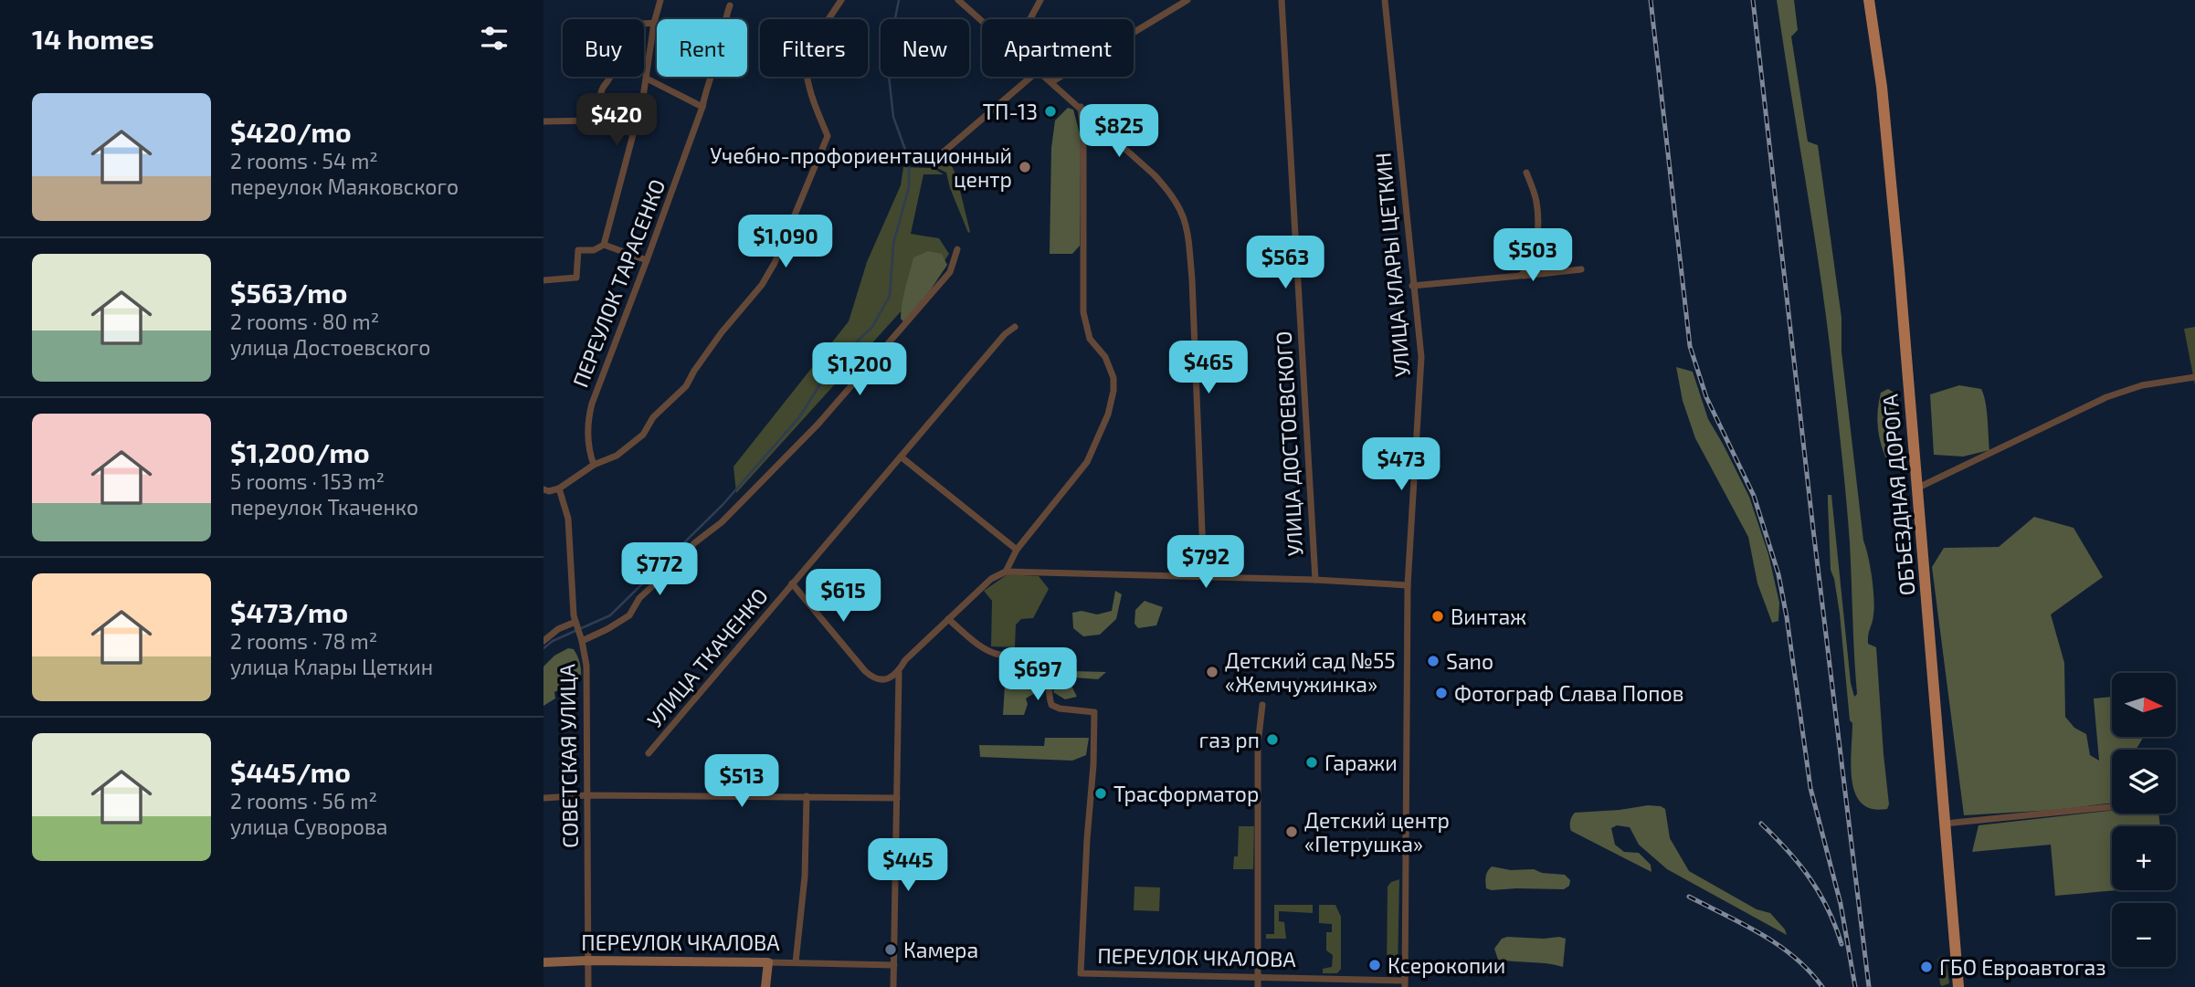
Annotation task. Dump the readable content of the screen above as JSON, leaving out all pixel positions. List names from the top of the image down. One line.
{"streets":{"main road":["ОБЪЕЗДНАЯ ДОРОГА"],"street":["УЛИЦА КЛАРЫ ЦЕТКИН","ПЕРЕУЛОК ТАРАСЕНКО","УЛИЦА ДОСТОЕВСКОГО","УЛИЦА ТКАЧЕНКО","СОВЕТСКАЯ УЛИЦА","ПЕРЕУЛОК ЧКАЛОВА"]},"crossings":[["УЛИЦА КЛАРЫ ЦЕТКИН","ПЕРЕУЛОК ЧКАЛОВА"],["СОВЕТСКАЯ УЛИЦА","ПЕРЕУЛОК ЧКАЛОВА"]],"places":["ТП-13","Учебно-профориентационный центр","Винтаж","Sano","Детский сад №55 «Жемчужинка»","Фотограф Слава Попов","газ рп","Гаражи","Трасформатор","Детский центр «Петрушка»","Камера","Ксерокопии","ГБО Евроавтогаз"],"north":"right","page":{"heading":"14 homes","chip":["Buy","Rent","Filters","New","Apartment"],"list":[{"name":"$420/mo","note":"2 rooms · 54 m² · переулок Маяковского"},{"name":"$563/mo","note":"2 rooms · 80 m² · улица Достоевского"},{"name":"$1,200/mo","note":"5 rooms · 153 m² · переулок Ткаченко"},{"name":"$473/mo","note":"2 rooms · 78 m² · улица Клары Цеткин"},{"name":"$445/mo","note":"2 rooms · 56 m² · улица Суворова"}],"price":["$420","$825","$1,090","$503","$563","$465","$1,200","$473","$792","$772","$615","$697","$513","$445"],"map_buttons":["+","−"]}}
